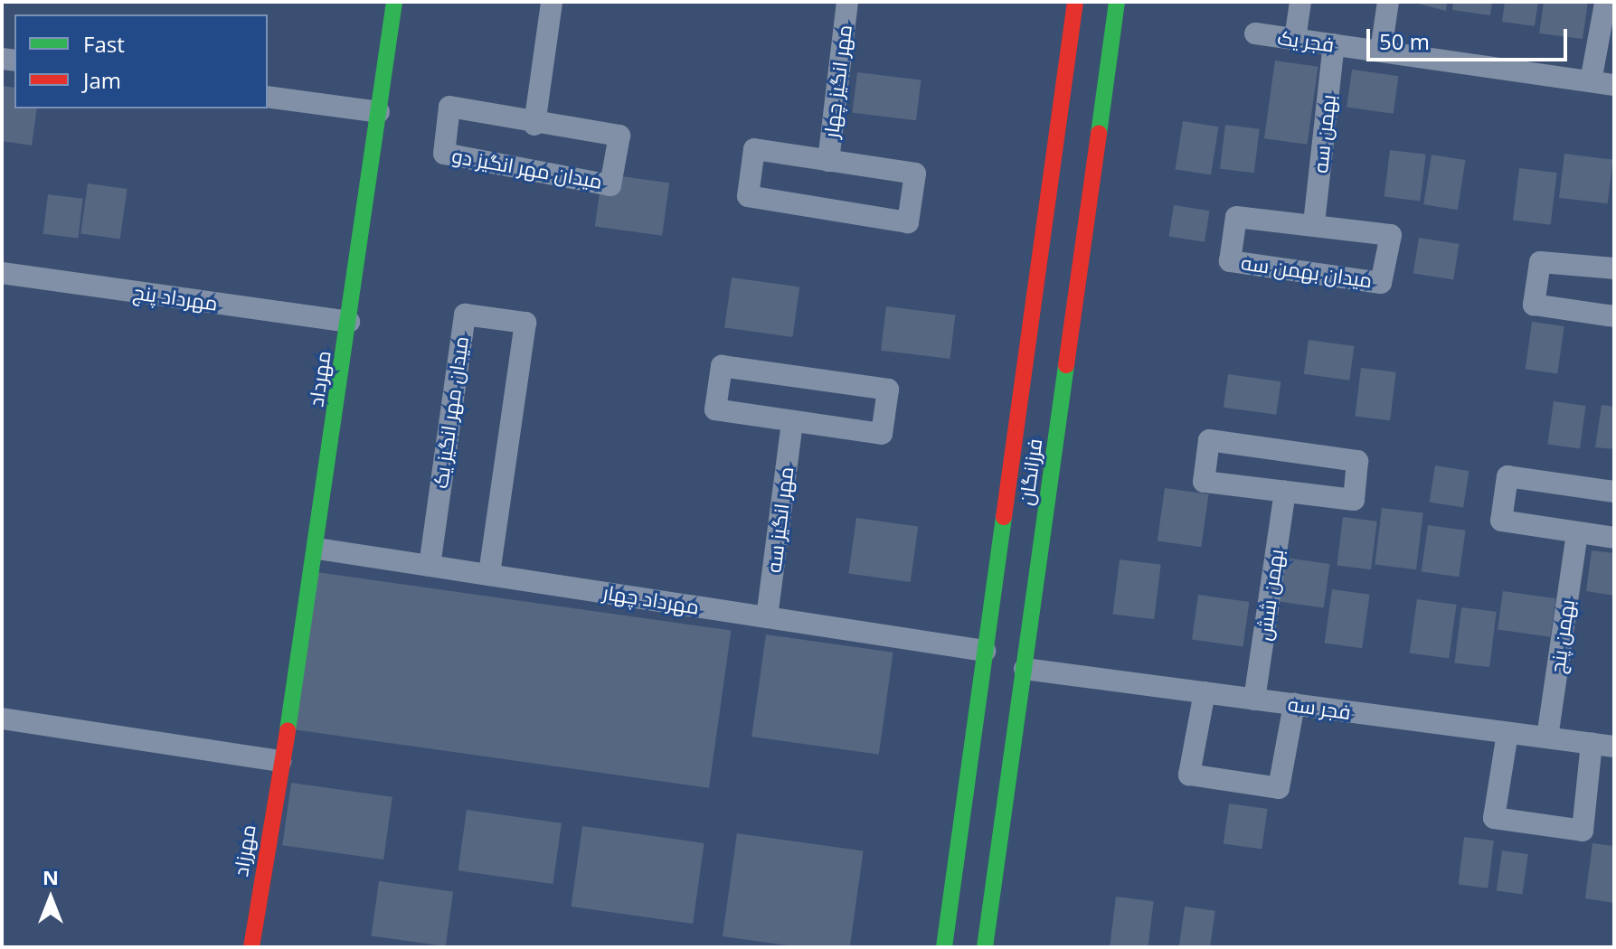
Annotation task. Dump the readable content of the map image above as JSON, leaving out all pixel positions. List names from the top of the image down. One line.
{"streets":{"street":["فجر یک","مهر انگیز چهار","بهمن سه","میدان مهر انگیز دو","میدان بهمن سه","مهرداد پنج","مهرداد","میدان مهر انگیز یک","فرزانگان","مهر انگیز سه","بهمن شش","مهرداد چهار","بهمن پنج","فجر سه","مهرزاد"]},"crossings":[["فجر یک","بهمن سه"],["بهمن سه","میدان بهمن سه"],["مهرداد پنج","مهرداد"],["مهرداد","مهرداد چهار"],["مهرداد","مهرزاد"],["میدان مهر انگیز یک","مهرداد چهار"],["فرزانگان","مهرداد چهار"],["فرزانگان","فجر سه"],["مهر انگیز سه","مهرداد چهار"],["بهمن شش","فجر سه"],["بهمن پنج","فجر سه"]],"legend":["Fast","Jam"],"scale_bar":"50 m","north":"top"}
